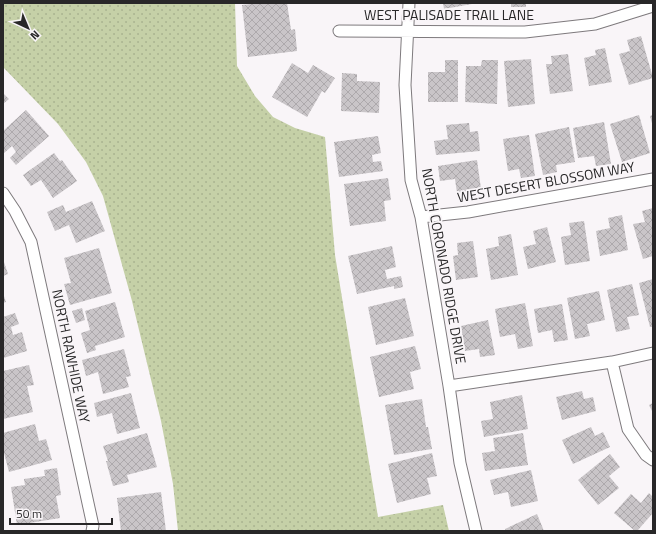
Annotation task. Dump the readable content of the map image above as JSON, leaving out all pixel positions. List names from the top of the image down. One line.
{"streets":{"street":["WEST PALISADE TRAIL LANE","WEST DESERT BLOSSOM WAY","NORTH CORONADO RIDGE DRIVE","NORTH RAWHIDE WAY"]},"crossings":[["WEST PALISADE TRAIL LANE","NORTH CORONADO RIDGE DRIVE"],["WEST DESERT BLOSSOM WAY","NORTH CORONADO RIDGE DRIVE"]],"scale_bar":"50 m","north":"bottom right"}
